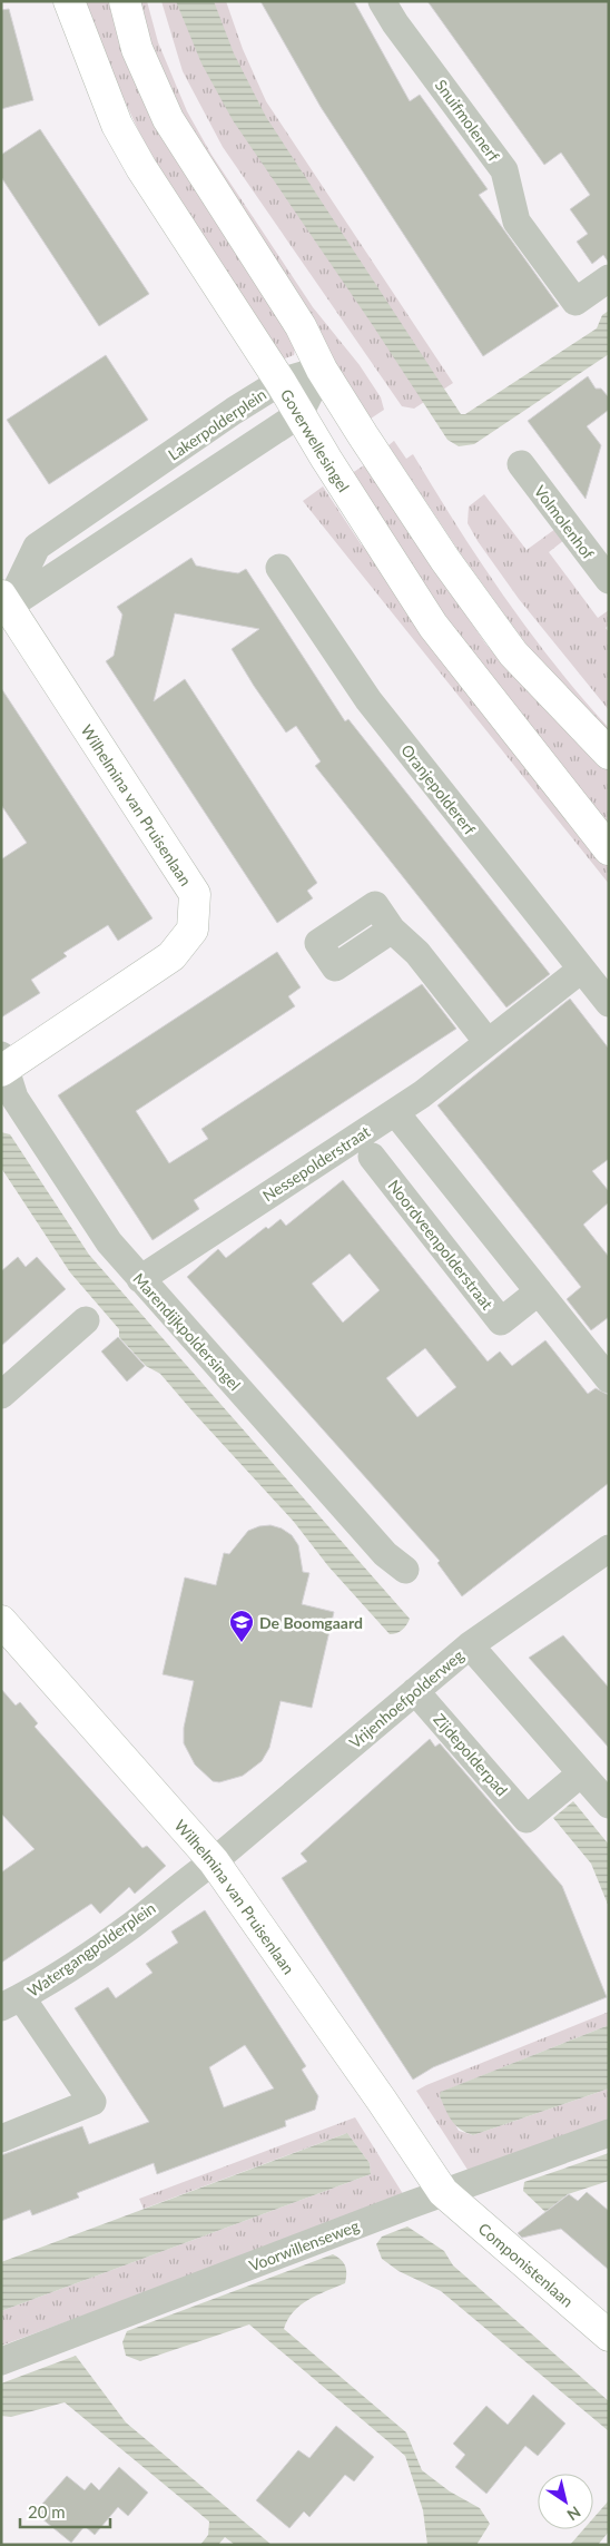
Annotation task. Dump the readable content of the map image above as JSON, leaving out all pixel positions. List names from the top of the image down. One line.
{"streets":{"main road":["Goverwellesingel","Wilhelmina van Pruisenlaan","Componistenlaan"],"street":["Snuifmolenerf","Lakerpolderplein","Volmolenhof","Oranjepoldererf","Nessepolderstraat","Noordveenpolderstraat","Marendijkpoldersingel","Vrijenhoefpolderweg","Zijdepolderpad","Watergangpolderplein","Voorwillenseweg"]},"crossings":[["Lakerpolderplein","Goverwellesingel"],["Lakerpolderplein","Wilhelmina van Pruisenlaan"],["Oranjepoldererf","Nessepolderstraat"],["Wilhelmina van Pruisenlaan","Marendijkpoldersingel"],["Wilhelmina van Pruisenlaan","Vrijenhoefpolderweg"],["Wilhelmina van Pruisenlaan","Watergangpolderplein"],["Wilhelmina van Pruisenlaan","Voorwillenseweg"],["Wilhelmina van Pruisenlaan","Componistenlaan"],["Nessepolderstraat","Marendijkpoldersingel"],["Vrijenhoefpolderweg","Zijdepolderpad"],["Vrijenhoefpolderweg","Watergangpolderplein"],["Voorwillenseweg","Componistenlaan"]],"places":{"school or university":["De Boomgaard"]},"scale_bar":"20 m","north":"bottom right"}
